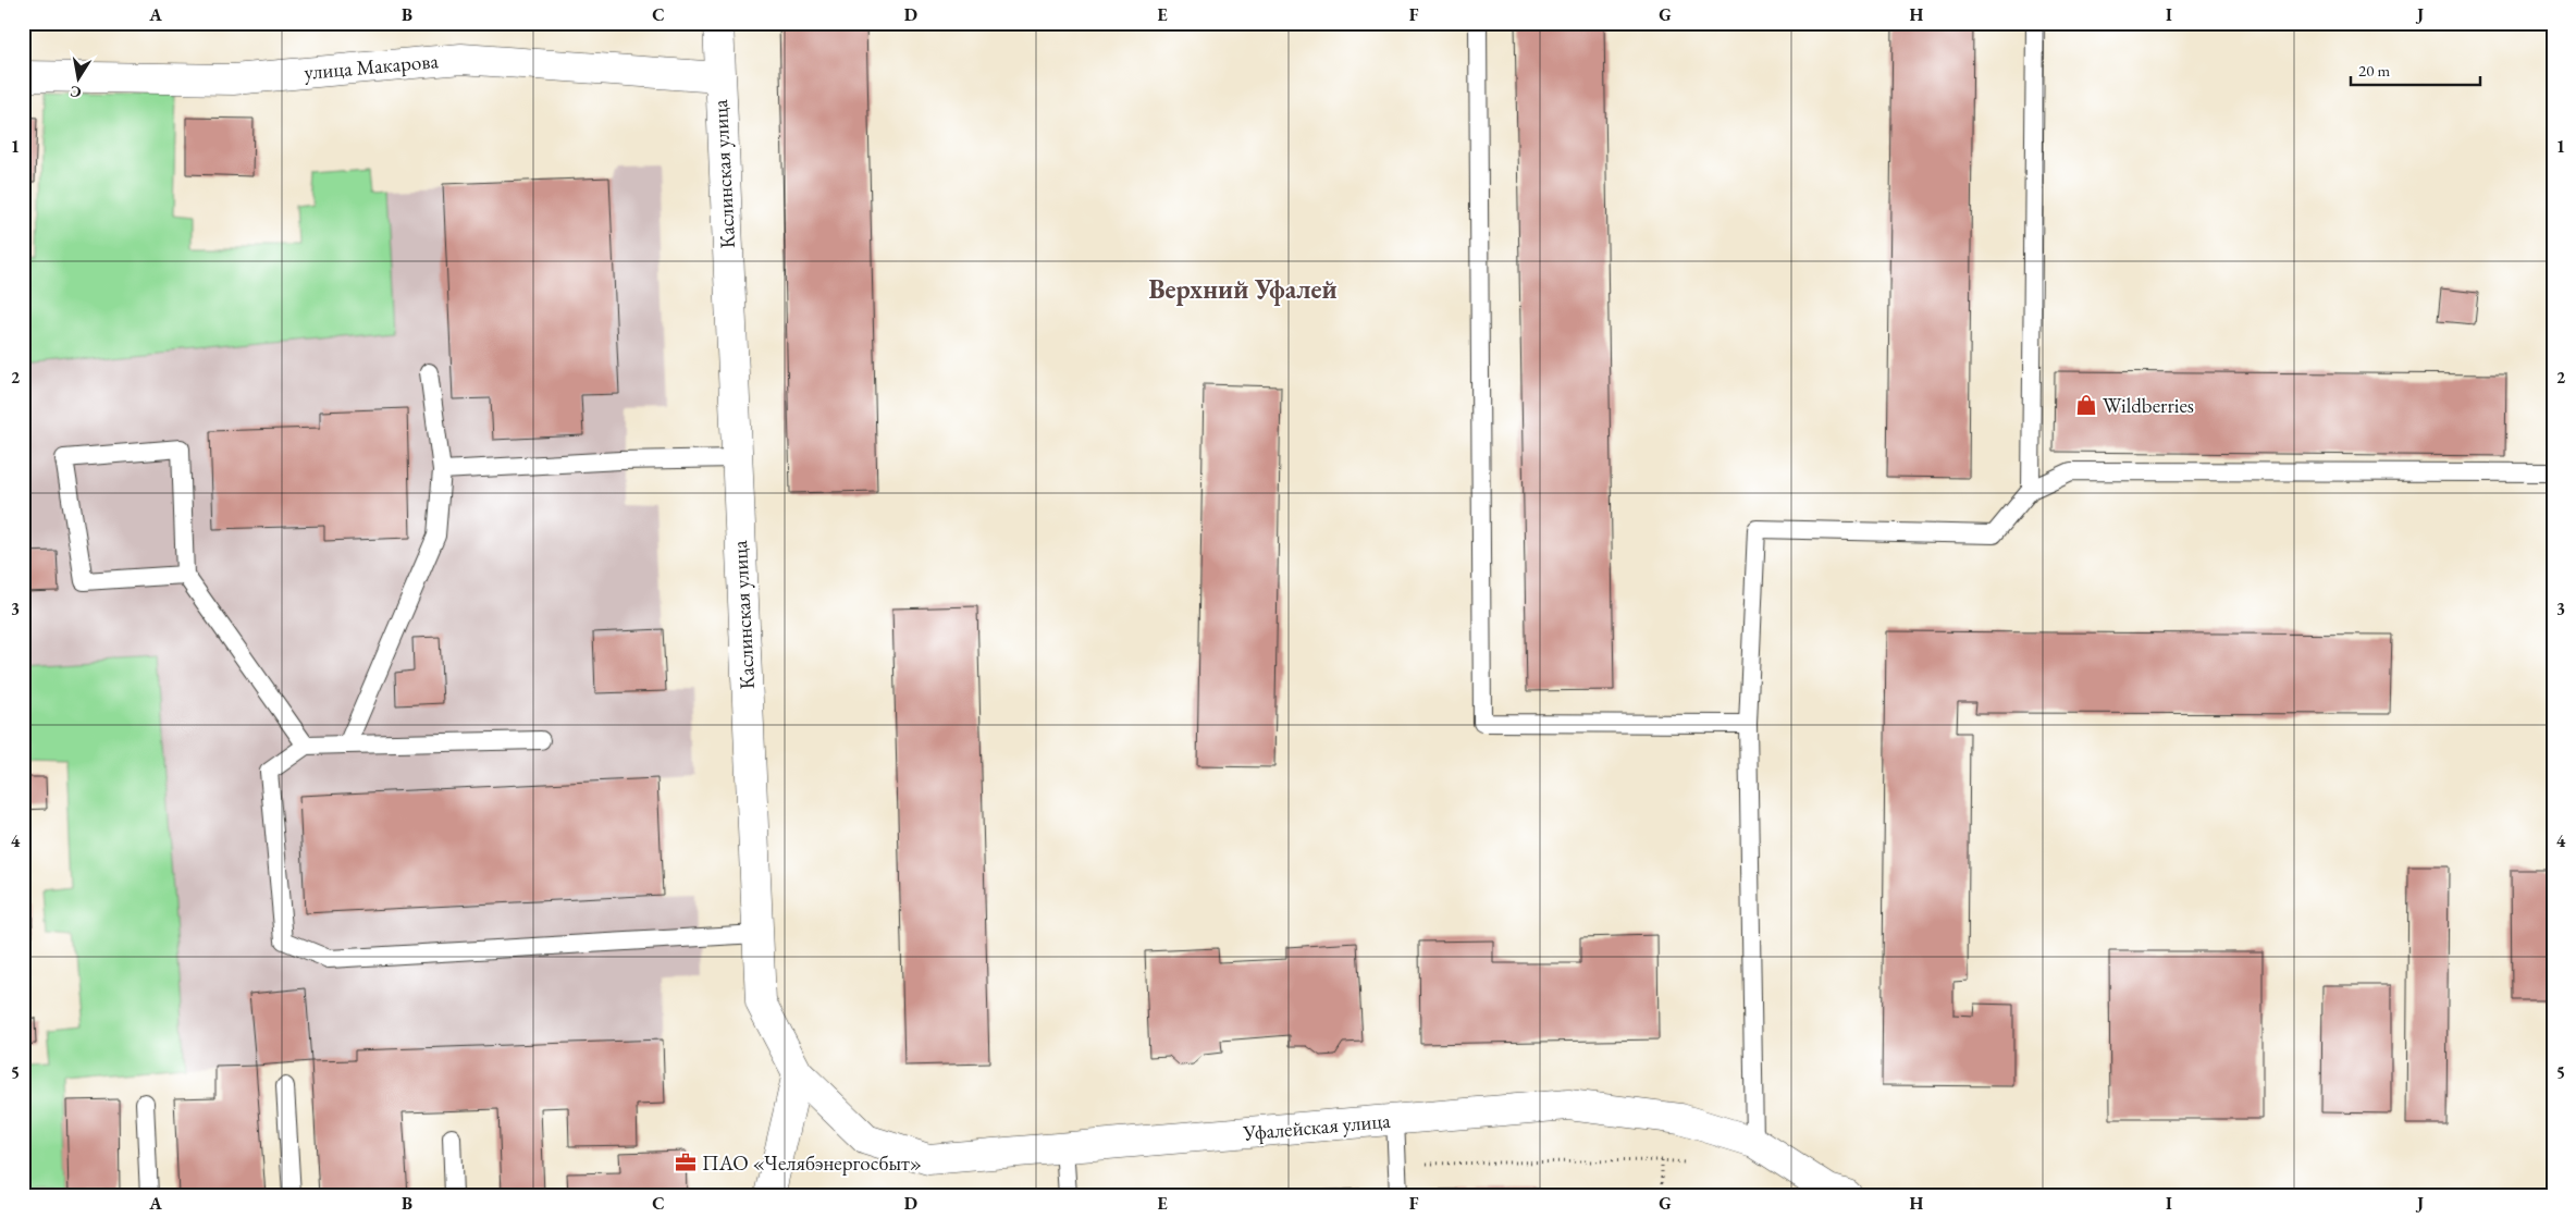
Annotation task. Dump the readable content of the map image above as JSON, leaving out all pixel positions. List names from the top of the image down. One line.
{"streets":{"street":["улица Макарова","Каслинская улица","Уфалейская улица"]},"crossings":[["улица Макарова","Каслинская улица"],["Каслинская улица","Уфалейская улица"]],"districts":["Верхний Уфалей"],"places":{"shop":["Wildberries"],"office":["ПАО «Челябэнергосбыт»"]},"scale_bar":"20 m","north":"bottom","grid":{"columns":["A","B","C","D","E","F","G","H","I","J"],"rows":["1","2","3","4","5"]}}
